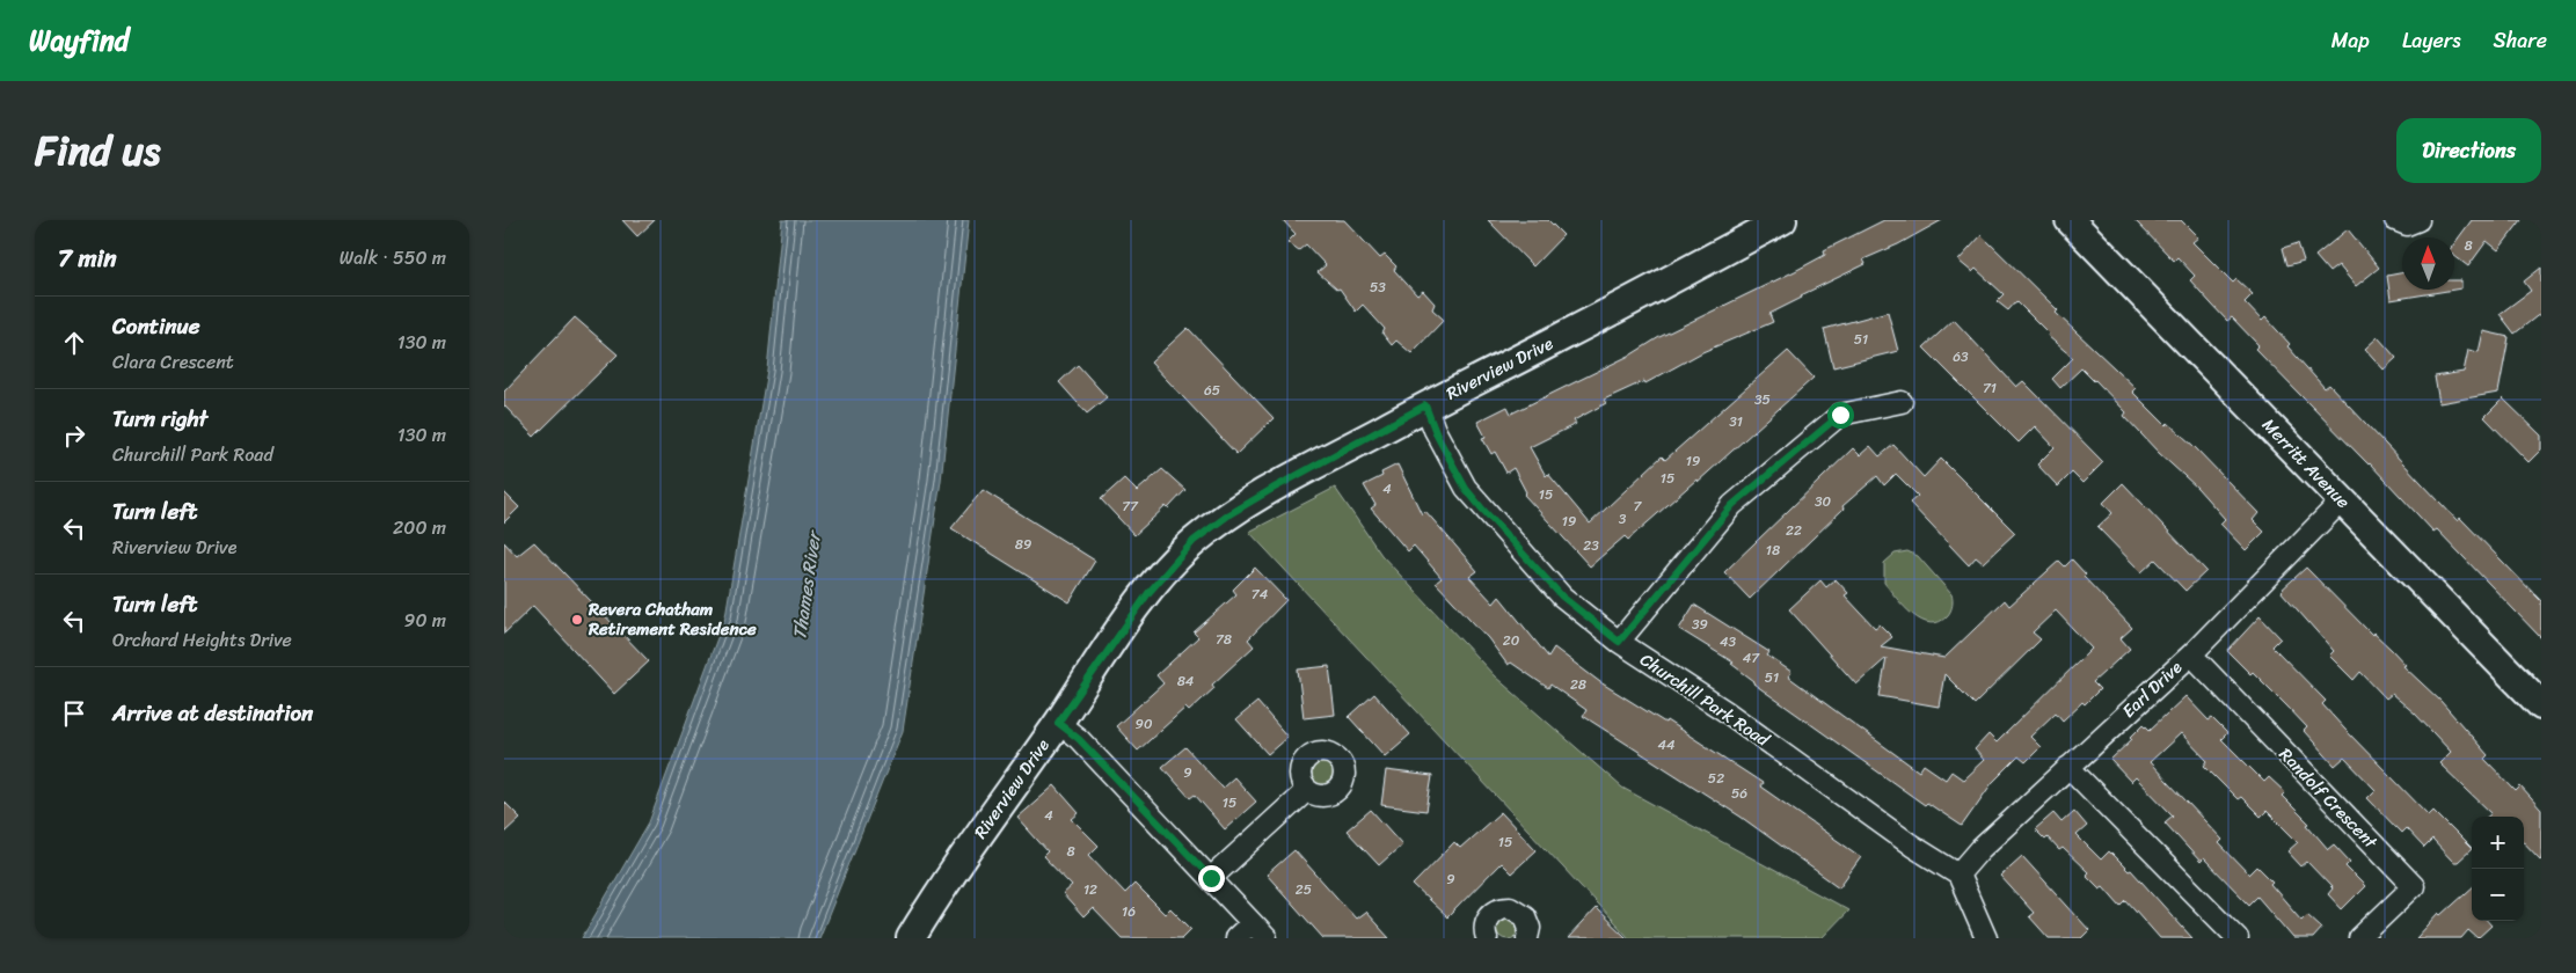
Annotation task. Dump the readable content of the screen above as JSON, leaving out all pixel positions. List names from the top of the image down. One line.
{"streets":{"street":["Riverview Drive","Merritt Avenue","Earl Drive","Churchill Park Road","Randolf Crescent"]},"crossings":[["Riverview Drive","Churchill Park Road"],["Merritt Avenue","Earl Drive"],["Earl Drive","Churchill Park Road"],["Earl Drive","Randolf Crescent"]],"water":["Thames River"],"places":["Revera Chatham Retirement Residence"],"house_numbers":["8","53","51","63","71","65","35","31","19","15","4","15","30","77","7","3","19","22","89","23","18","74","39","78","20","43","47","51","84","28","90","44","9","52","56","15","4","15","8","9","12","25","16"],"north":"top","page":{"header":"Wayfind","nav":["Map","Layers","Share"],"title":"Find us","buttons":"Directions","heading":["7 min","Walk · 550 m"],"list":[["Continue","Clara Crescent","130 m"],["Turn right","Churchill Park Road","130 m"],["Turn left","Riverview Drive","200 m"],["Turn left","Orchard Heights Drive","90 m"],"Arrive at destination"],"map_buttons":["+","−"]}}
